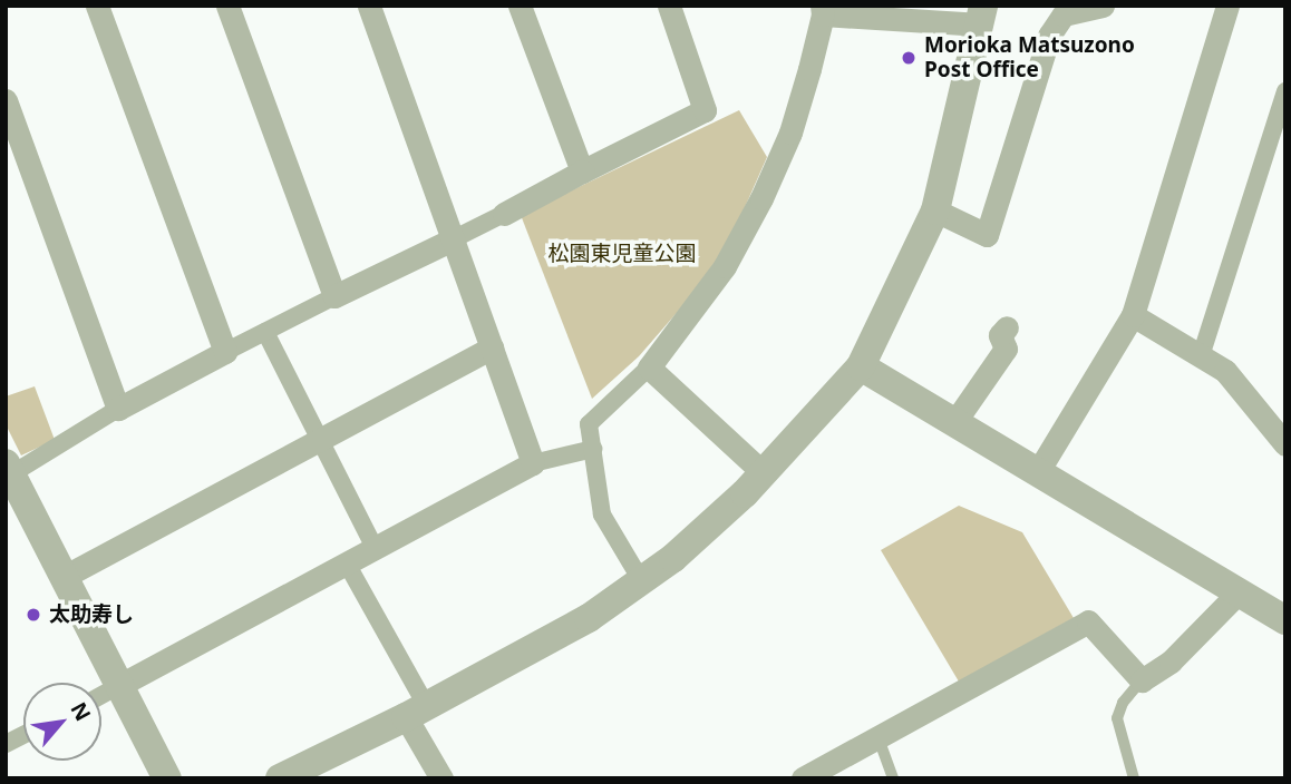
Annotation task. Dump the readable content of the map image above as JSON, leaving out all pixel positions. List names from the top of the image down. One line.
{"parks":["松園東児童公園"],"places":["Morioka Matsuzono Post Office","太助寿し"],"north":"top right"}
